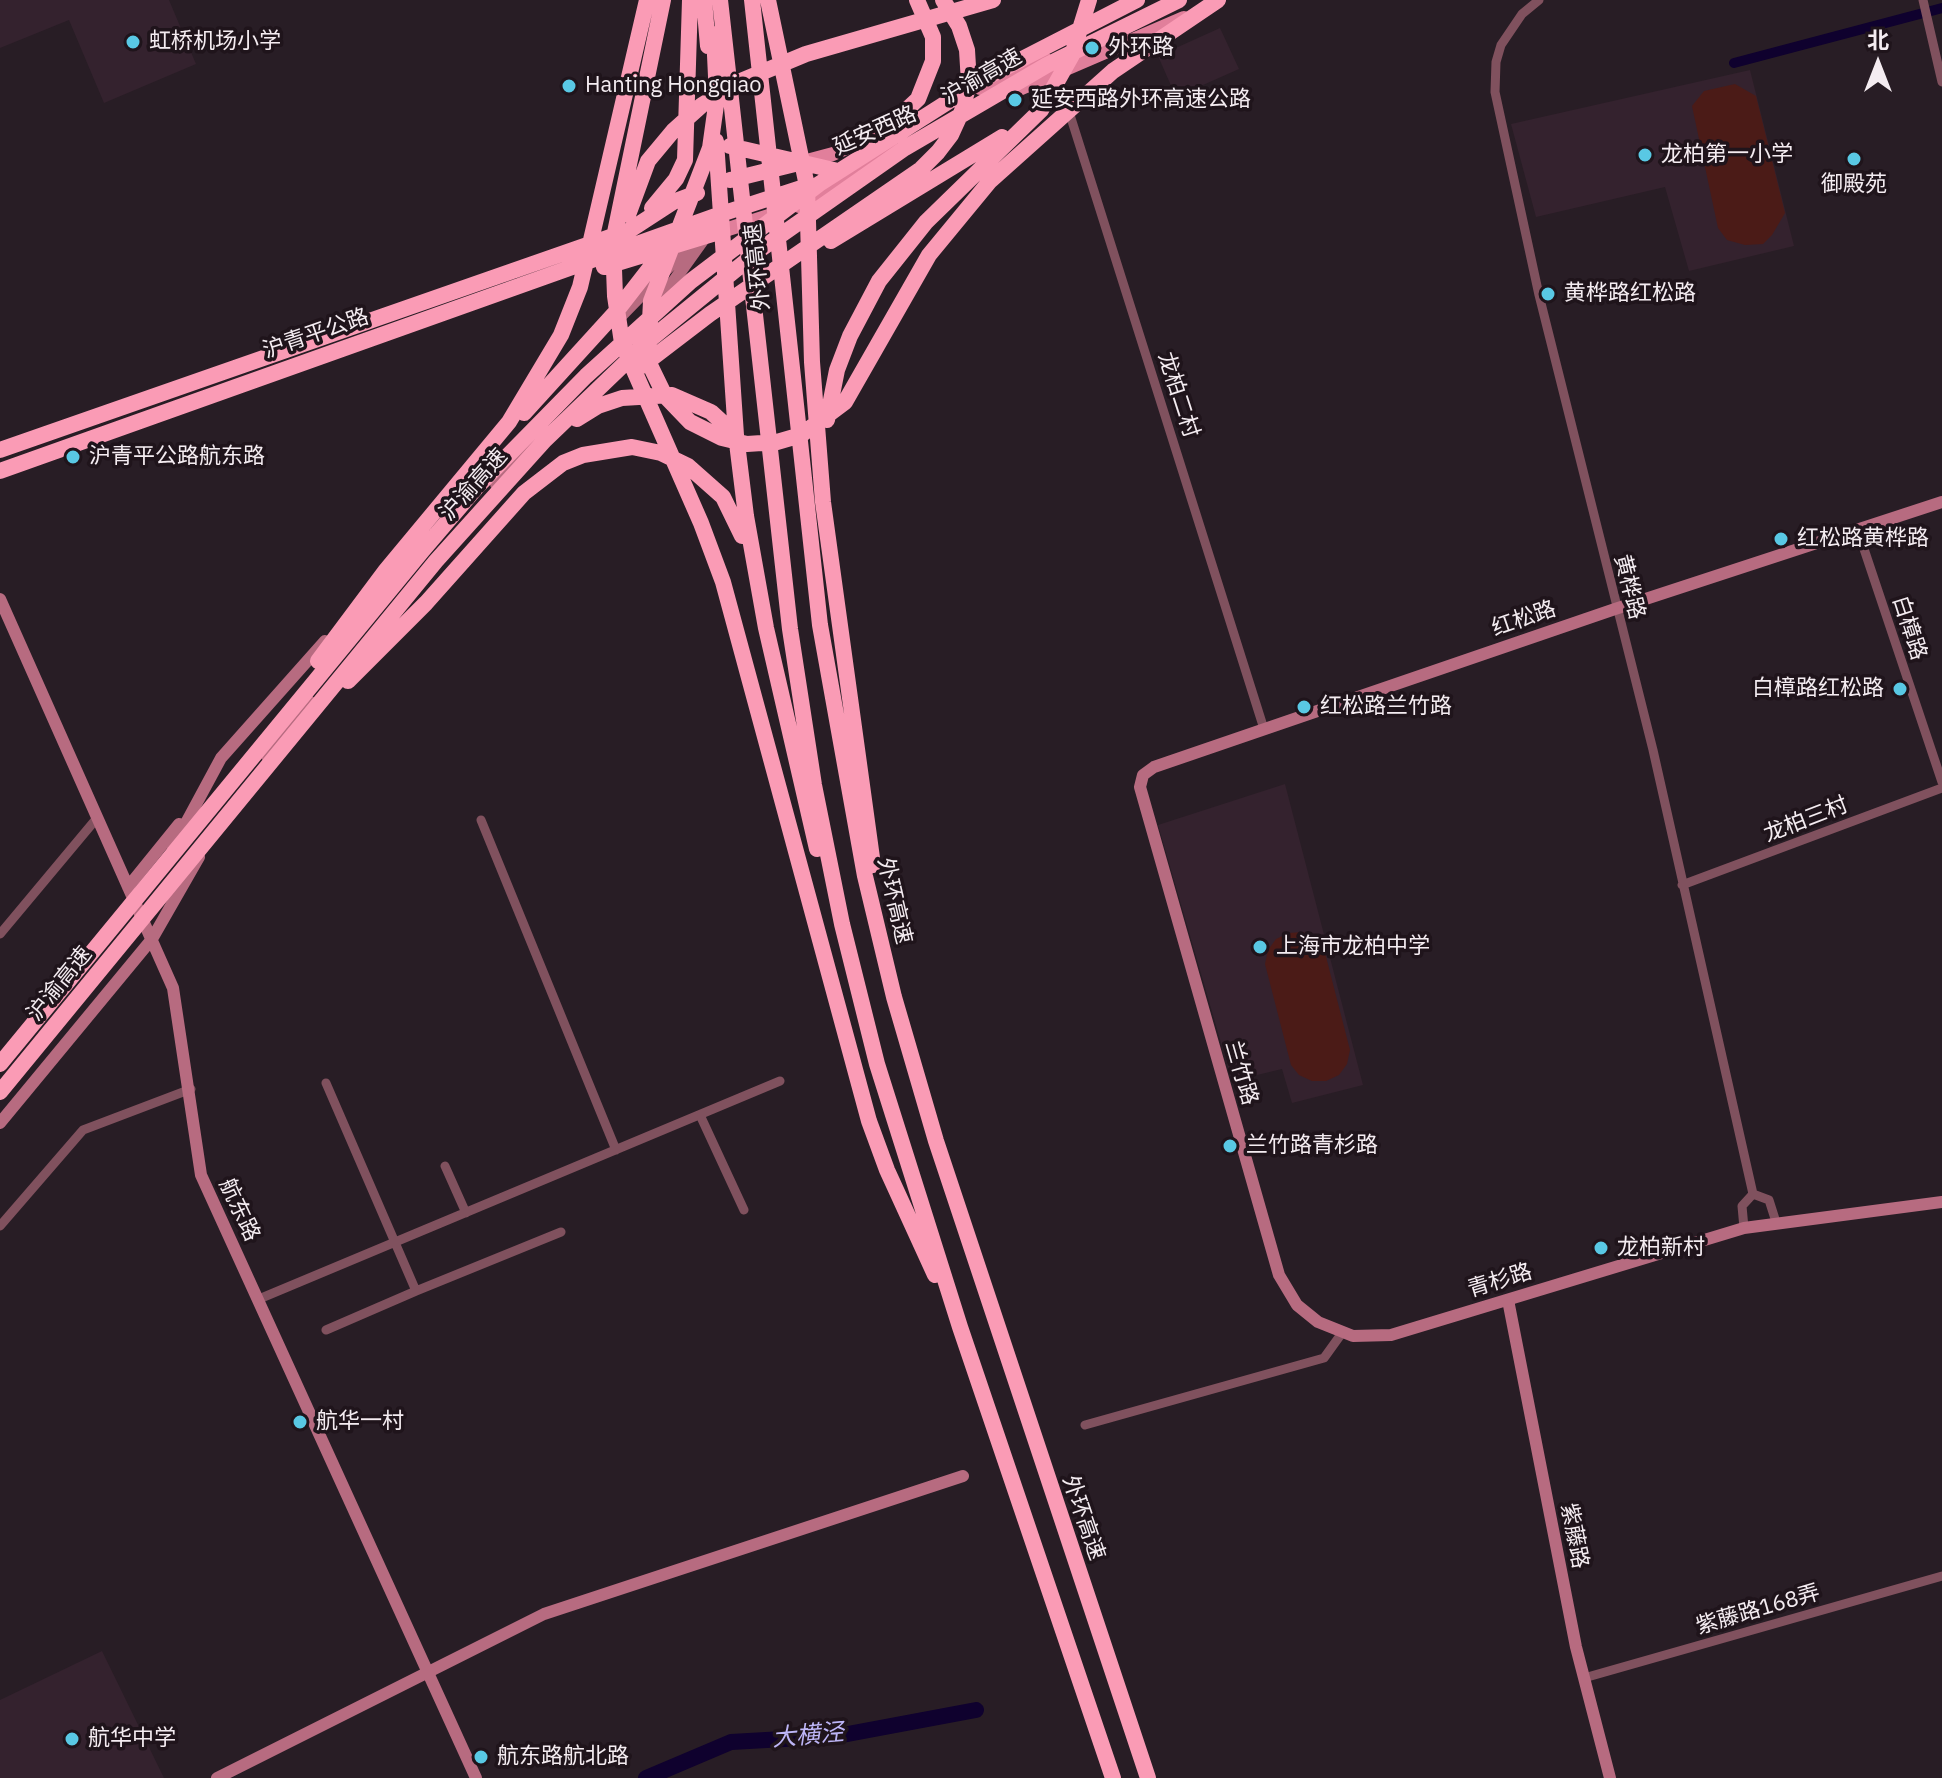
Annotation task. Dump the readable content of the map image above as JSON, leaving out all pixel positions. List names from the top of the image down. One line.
{"streets":{"highway":["沪渝高速","外环高速","沪青平公路"],"main road":["延安西路"],"street":["龙柏二村","黄桦路","红松路","白樟路","龙柏三村","兰竹路","航东路","青杉路","紫藤路","紫藤路168弄"]},"crossings":[["延安西路","沪青平公路"],["延安西路","龙柏二村"],["龙柏二村","红松路"],["黄桦路","红松路"],["黄桦路","龙柏三村"],["黄桦路","青杉路"],["红松路","白樟路"],["红松路","兰竹路"],["兰竹路","青杉路"],["青杉路","紫藤路"],["紫藤路","紫藤路168弄"]],"water":["大横泾"],"places":["虹桥机场小学","外环路","Hanting Hongqiao","延安西路外环高速公路","龙柏第一小学","御殿苑","黄桦路红松路","沪青平公路航东路","红松路黄桦路","白樟路红松路","红松路兰竹路","上海市龙柏中学","兰竹路青杉路","龙柏新村","航华一村","航华中学","航东路航北路"],"north":"top"}
